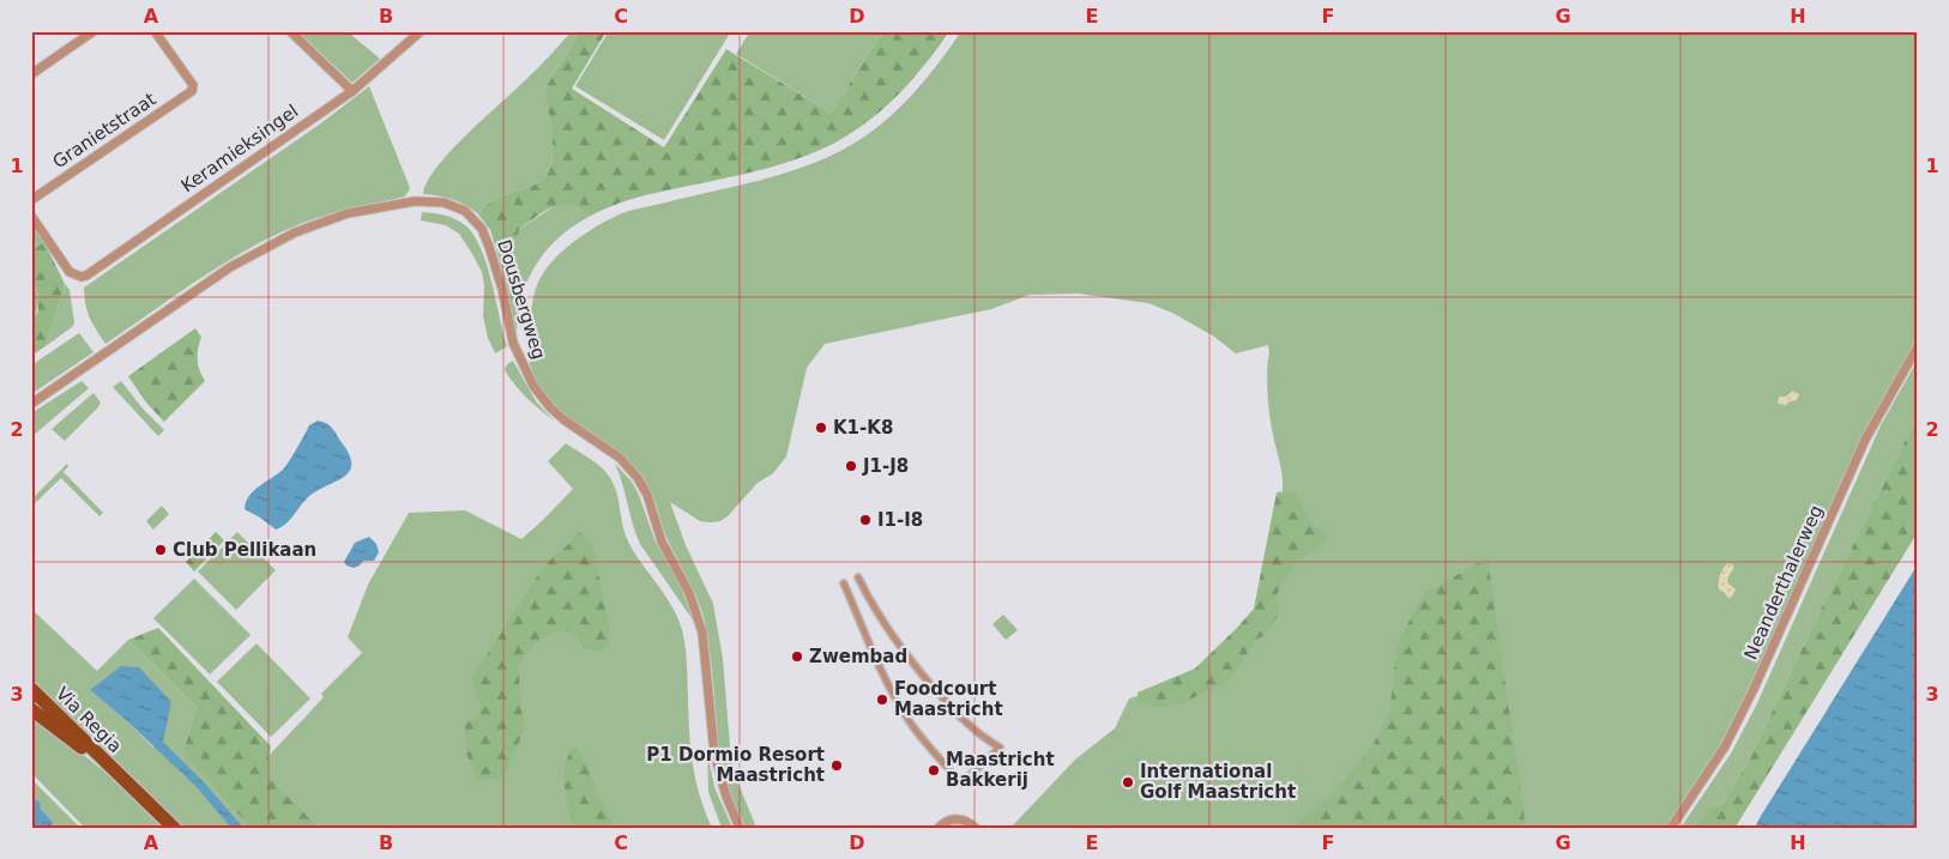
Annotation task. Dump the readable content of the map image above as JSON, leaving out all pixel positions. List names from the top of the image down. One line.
{"streets":{"main road":["Via Regia"],"street":["Granietstraat","Keramieksingel","Dousbergweg","Neanderthalerweg"]},"places":["K1-K8","J1-J8","I1-I8","Club Pellikaan","Zwembad","Foodcourt Maastricht","P1 Dormio Resort Maastricht","Maastricht Bakkerij","International Golf Maastricht"],"grid":{"columns":["A","B","C","D","E","F","G","H"],"rows":["1","2","3"]}}
